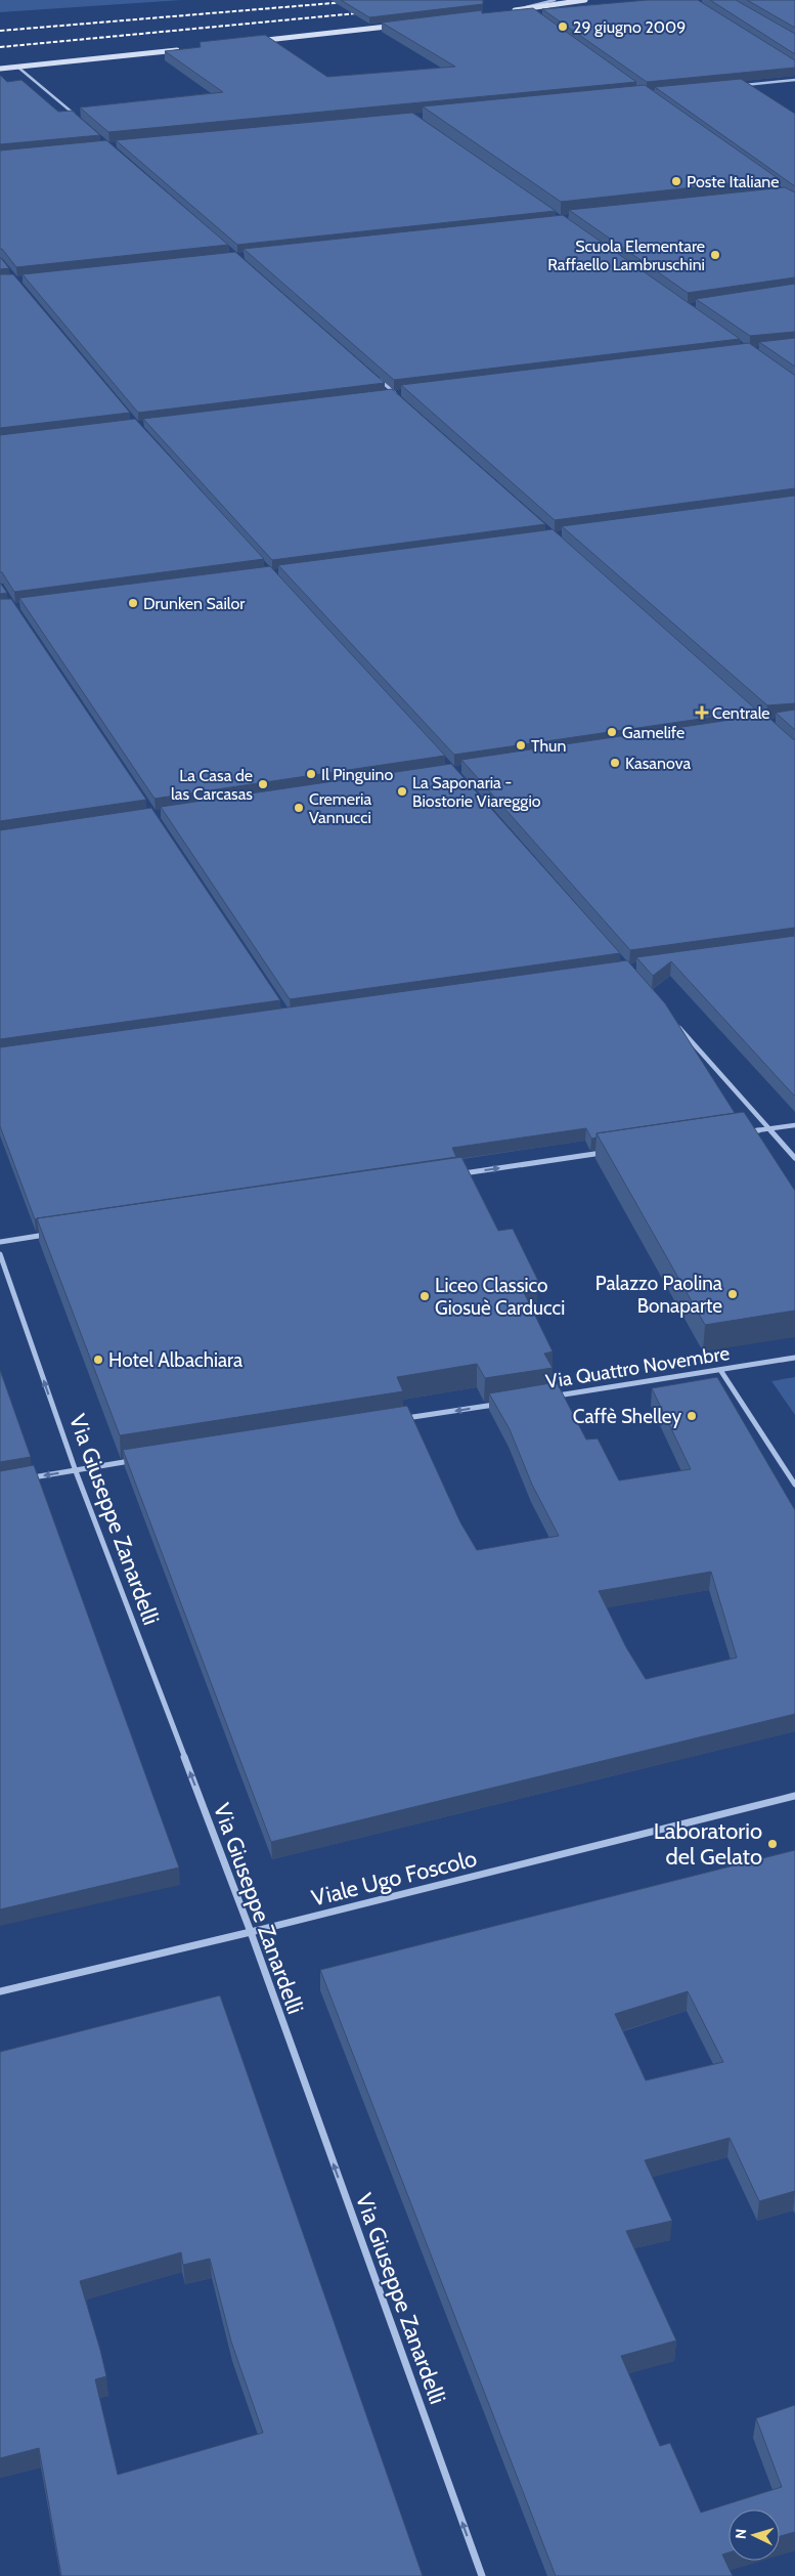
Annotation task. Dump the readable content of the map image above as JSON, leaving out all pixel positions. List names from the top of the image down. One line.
{"streets":{"street":["Via Quattro Novembre","Via Giuseppe Zanardelli","Viale Ugo Foscolo"]},"crossings":[["Via Giuseppe Zanardelli","Viale Ugo Foscolo"]],"one_way":["Via Giuseppe Zanardelli"],"places":{"other":["29 giugno 2009","Poste Italiane","Scuola Elementare Raffaello Lambruschini","Drunken Sailor","Gamelife","Thun","Kasanova","Il Pinguino","La Casa de las Carcasas","La Saponaria - Biostorie Viareggio","Cremeria Vannucci","Palazzo Paolina Bonaparte","Liceo Classico Giosuè Carducci","Hotel Albachiara","Caffè Shelley","Laboratorio del Gelato"],"health":["Centrale"]},"north":"left"}
